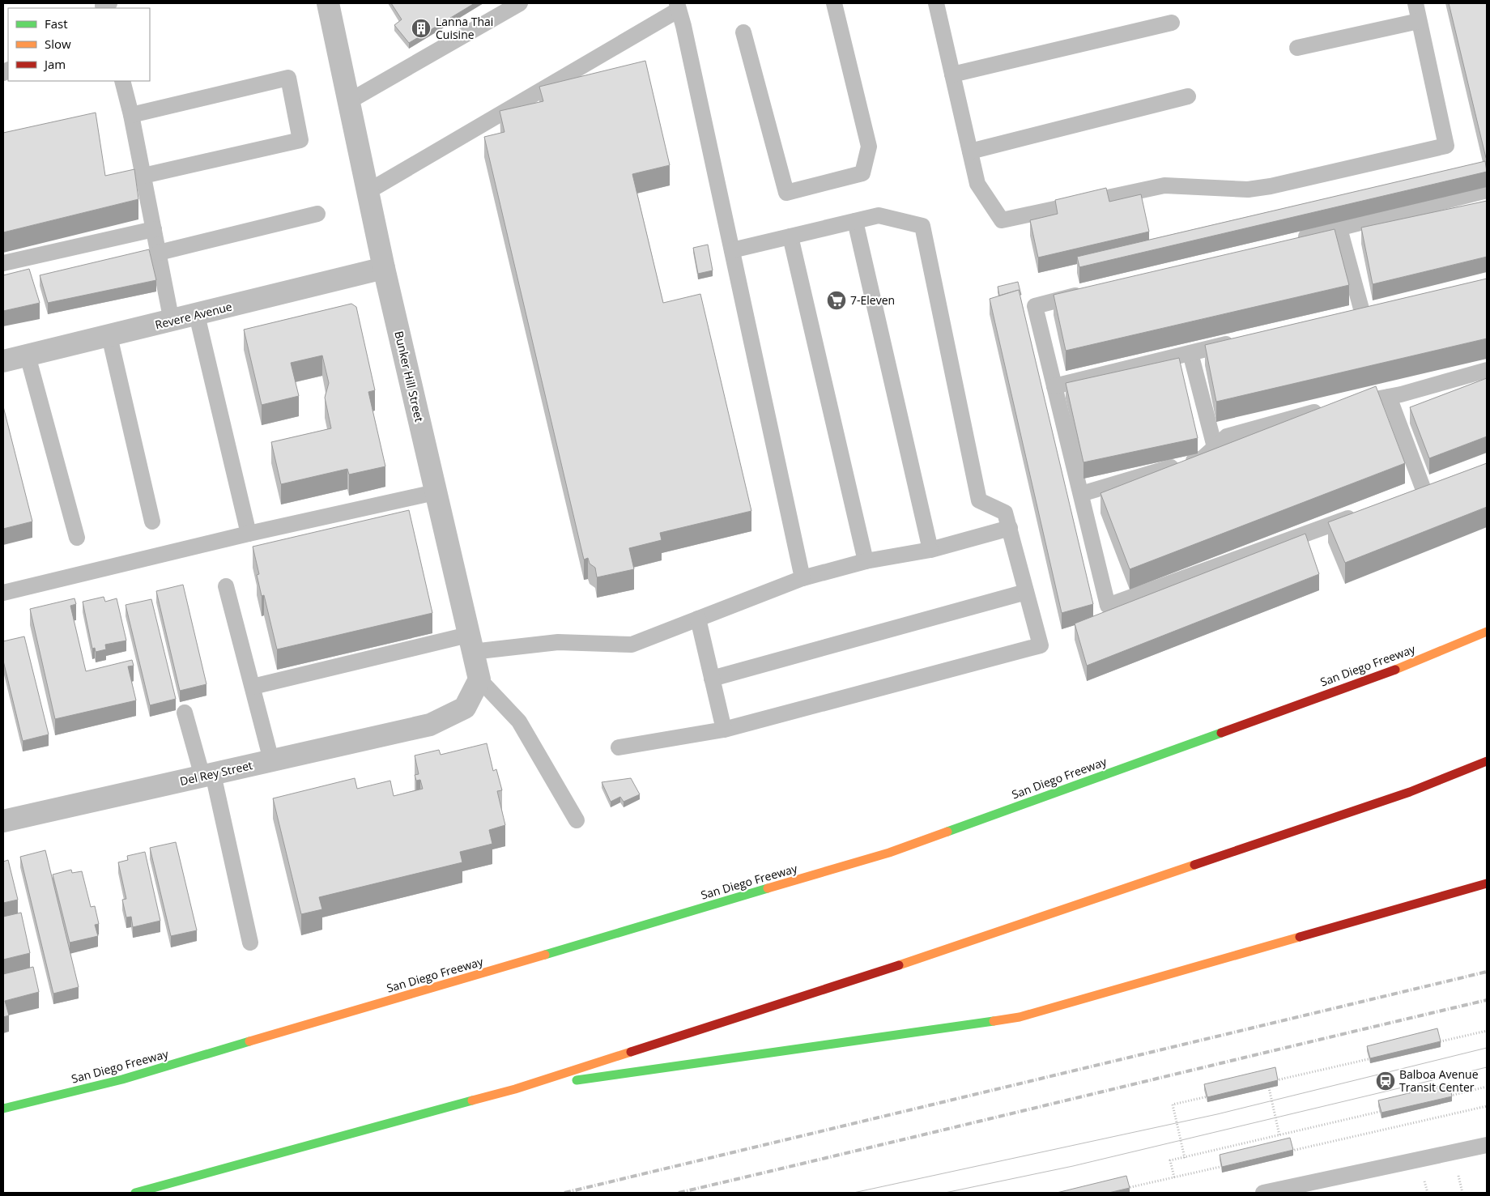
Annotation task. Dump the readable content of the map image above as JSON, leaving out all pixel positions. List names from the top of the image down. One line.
{"streets":{"highway":["San Diego Freeway"],"street":["Revere Avenue","Bunker Hill Street","Del Rey Street"]},"crossings":[["Revere Avenue","Bunker Hill Street"],["Bunker Hill Street","Del Rey Street"]],"places":{"building":["Lanna Thai Cuisine"],"supermarket":["7-Eleven"],"station":["Balboa Avenue Transit Center"]},"legend":["Fast","Slow","Jam"]}
